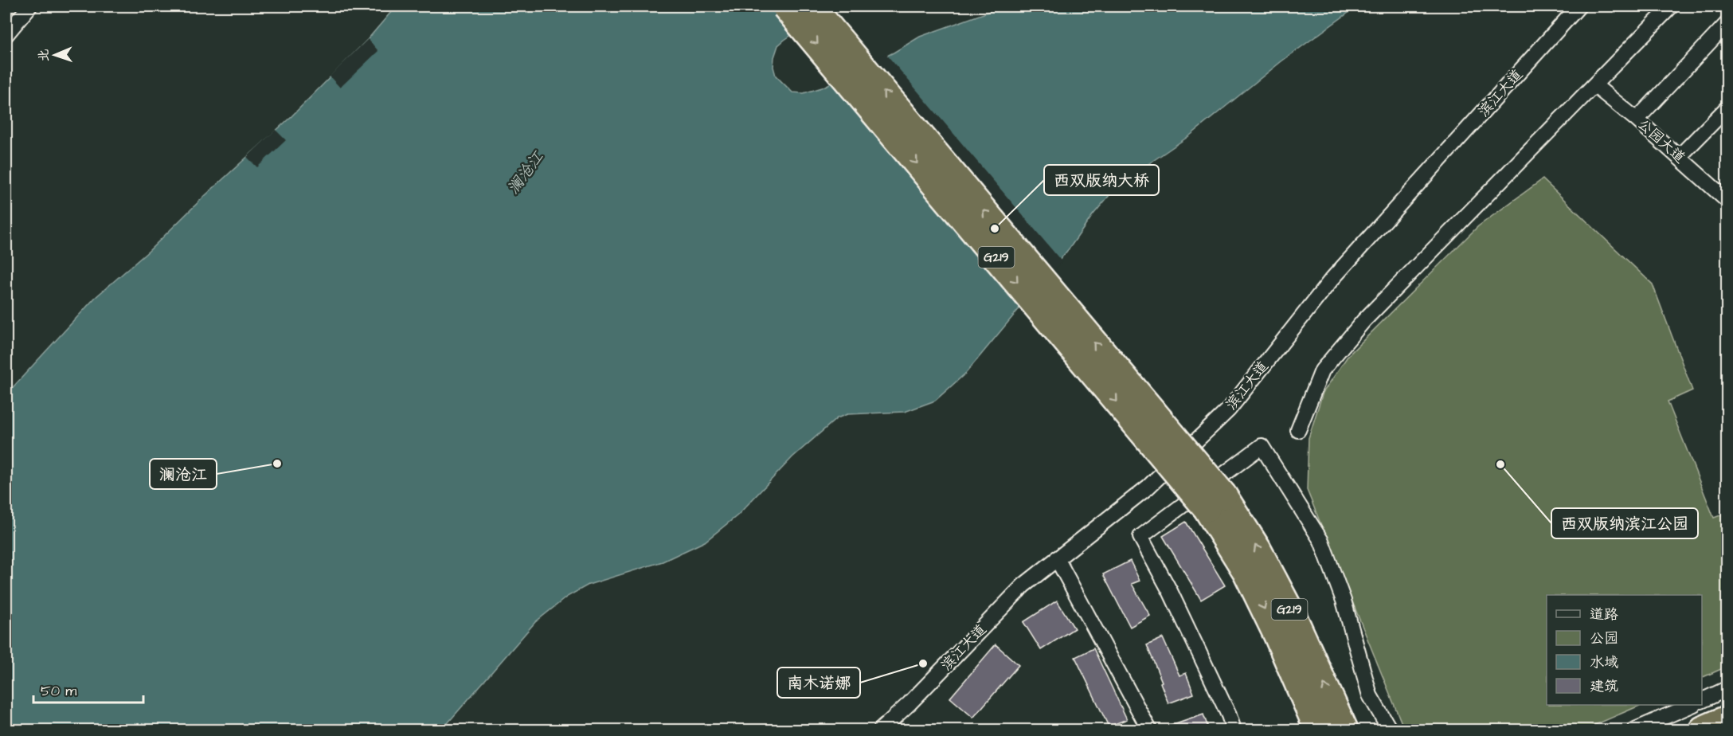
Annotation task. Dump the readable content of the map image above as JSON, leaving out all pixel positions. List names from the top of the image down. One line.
{"streets":{"highway":["G219"],"street":["滨江大道","公园大道"]},"water":["澜沧江"],"places":["西双版纳大桥","澜沧江","西双版纳滨江公园","南木诺娜"],"legend":["道路","公园","水域","建筑"],"scale_bar":"50 m","north":"left"}
